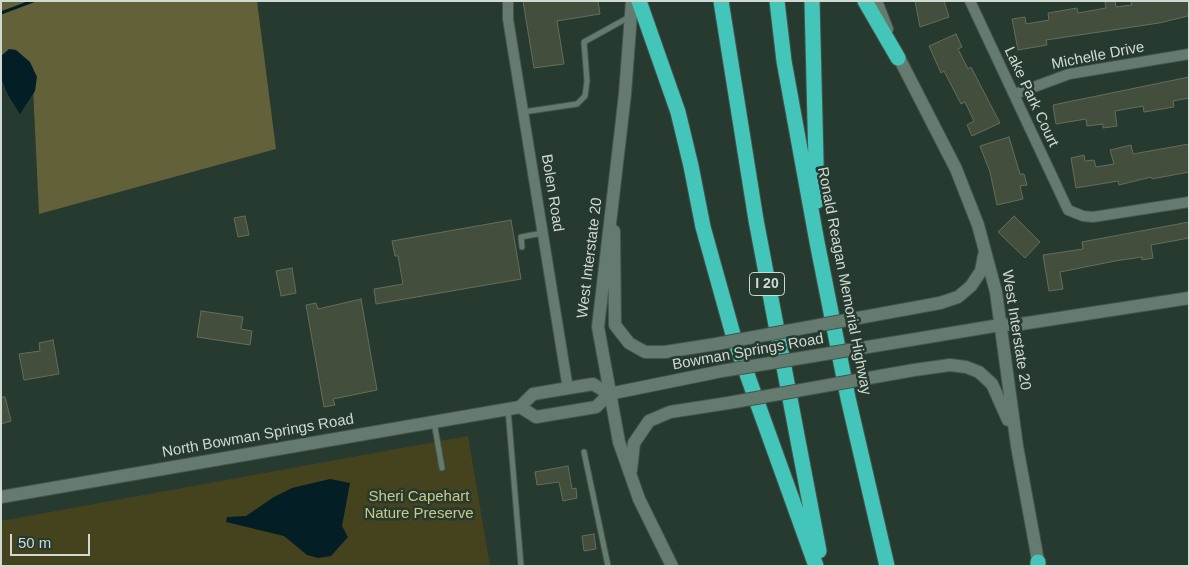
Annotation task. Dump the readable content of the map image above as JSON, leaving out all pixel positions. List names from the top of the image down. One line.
{"streets":{"highway":["Ronald Reagan Memorial Highway","I 20"],"main road":["West Interstate 20","Bowman Springs Road","North Bowman Springs Road"],"street":["Michelle Drive","Lake Park Court","Bolen Road"]},"crossings":[["Michelle Drive","Lake Park Court"],["Bolen Road","North Bowman Springs Road"],["West Interstate 20","Bowman Springs Road"],["West Interstate 20","North Bowman Springs Road"],["Bowman Springs Road","North Bowman Springs Road"]],"parks":["Sheri Capehart Nature Preserve"],"scale_bar":"50 m"}
